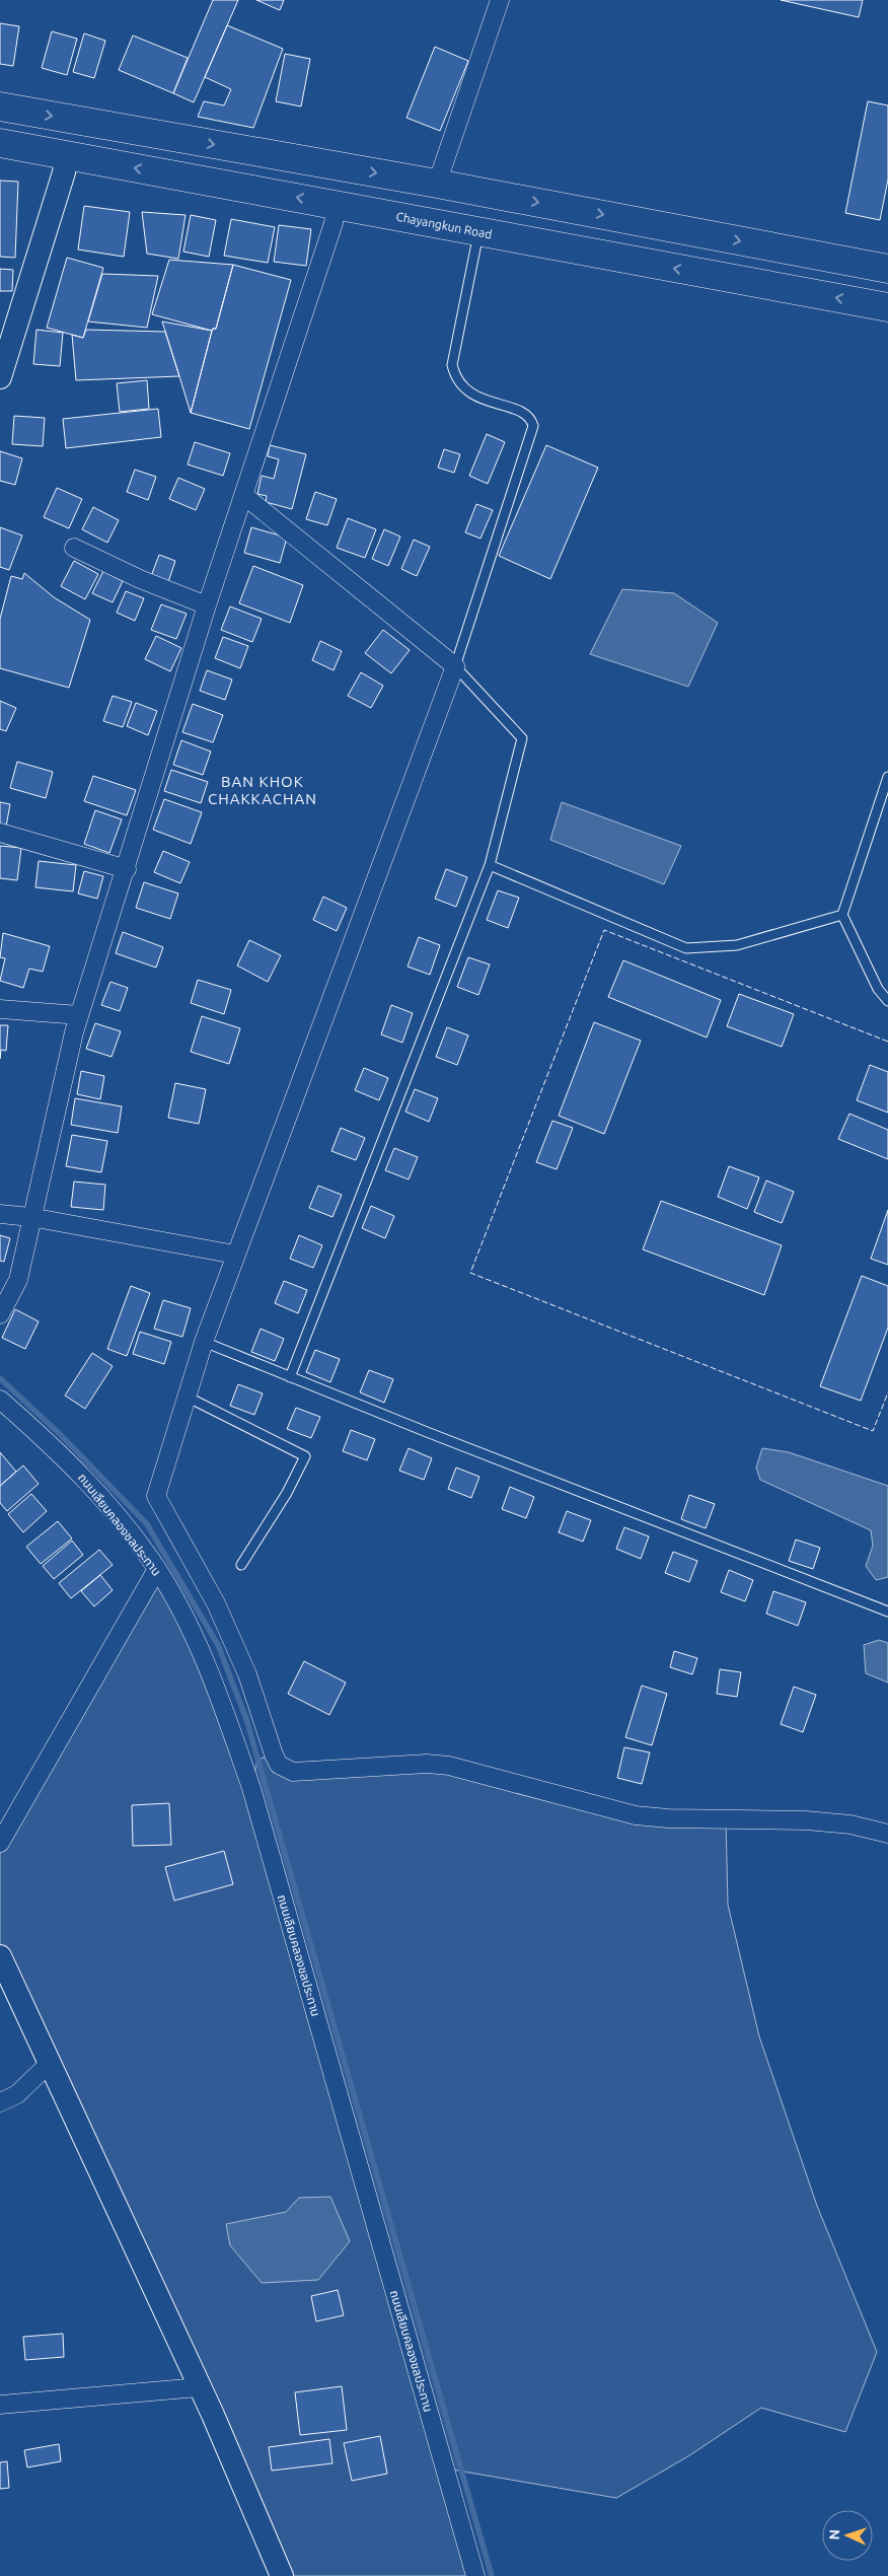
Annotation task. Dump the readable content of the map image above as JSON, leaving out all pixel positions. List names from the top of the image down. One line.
{"streets":{"highway":["Chayangkun Road"],"street":["ถนนเลียบคลองชลประทาน"]},"districts":["BAN KHOK CHAKKACHAN"],"north":"left"}
